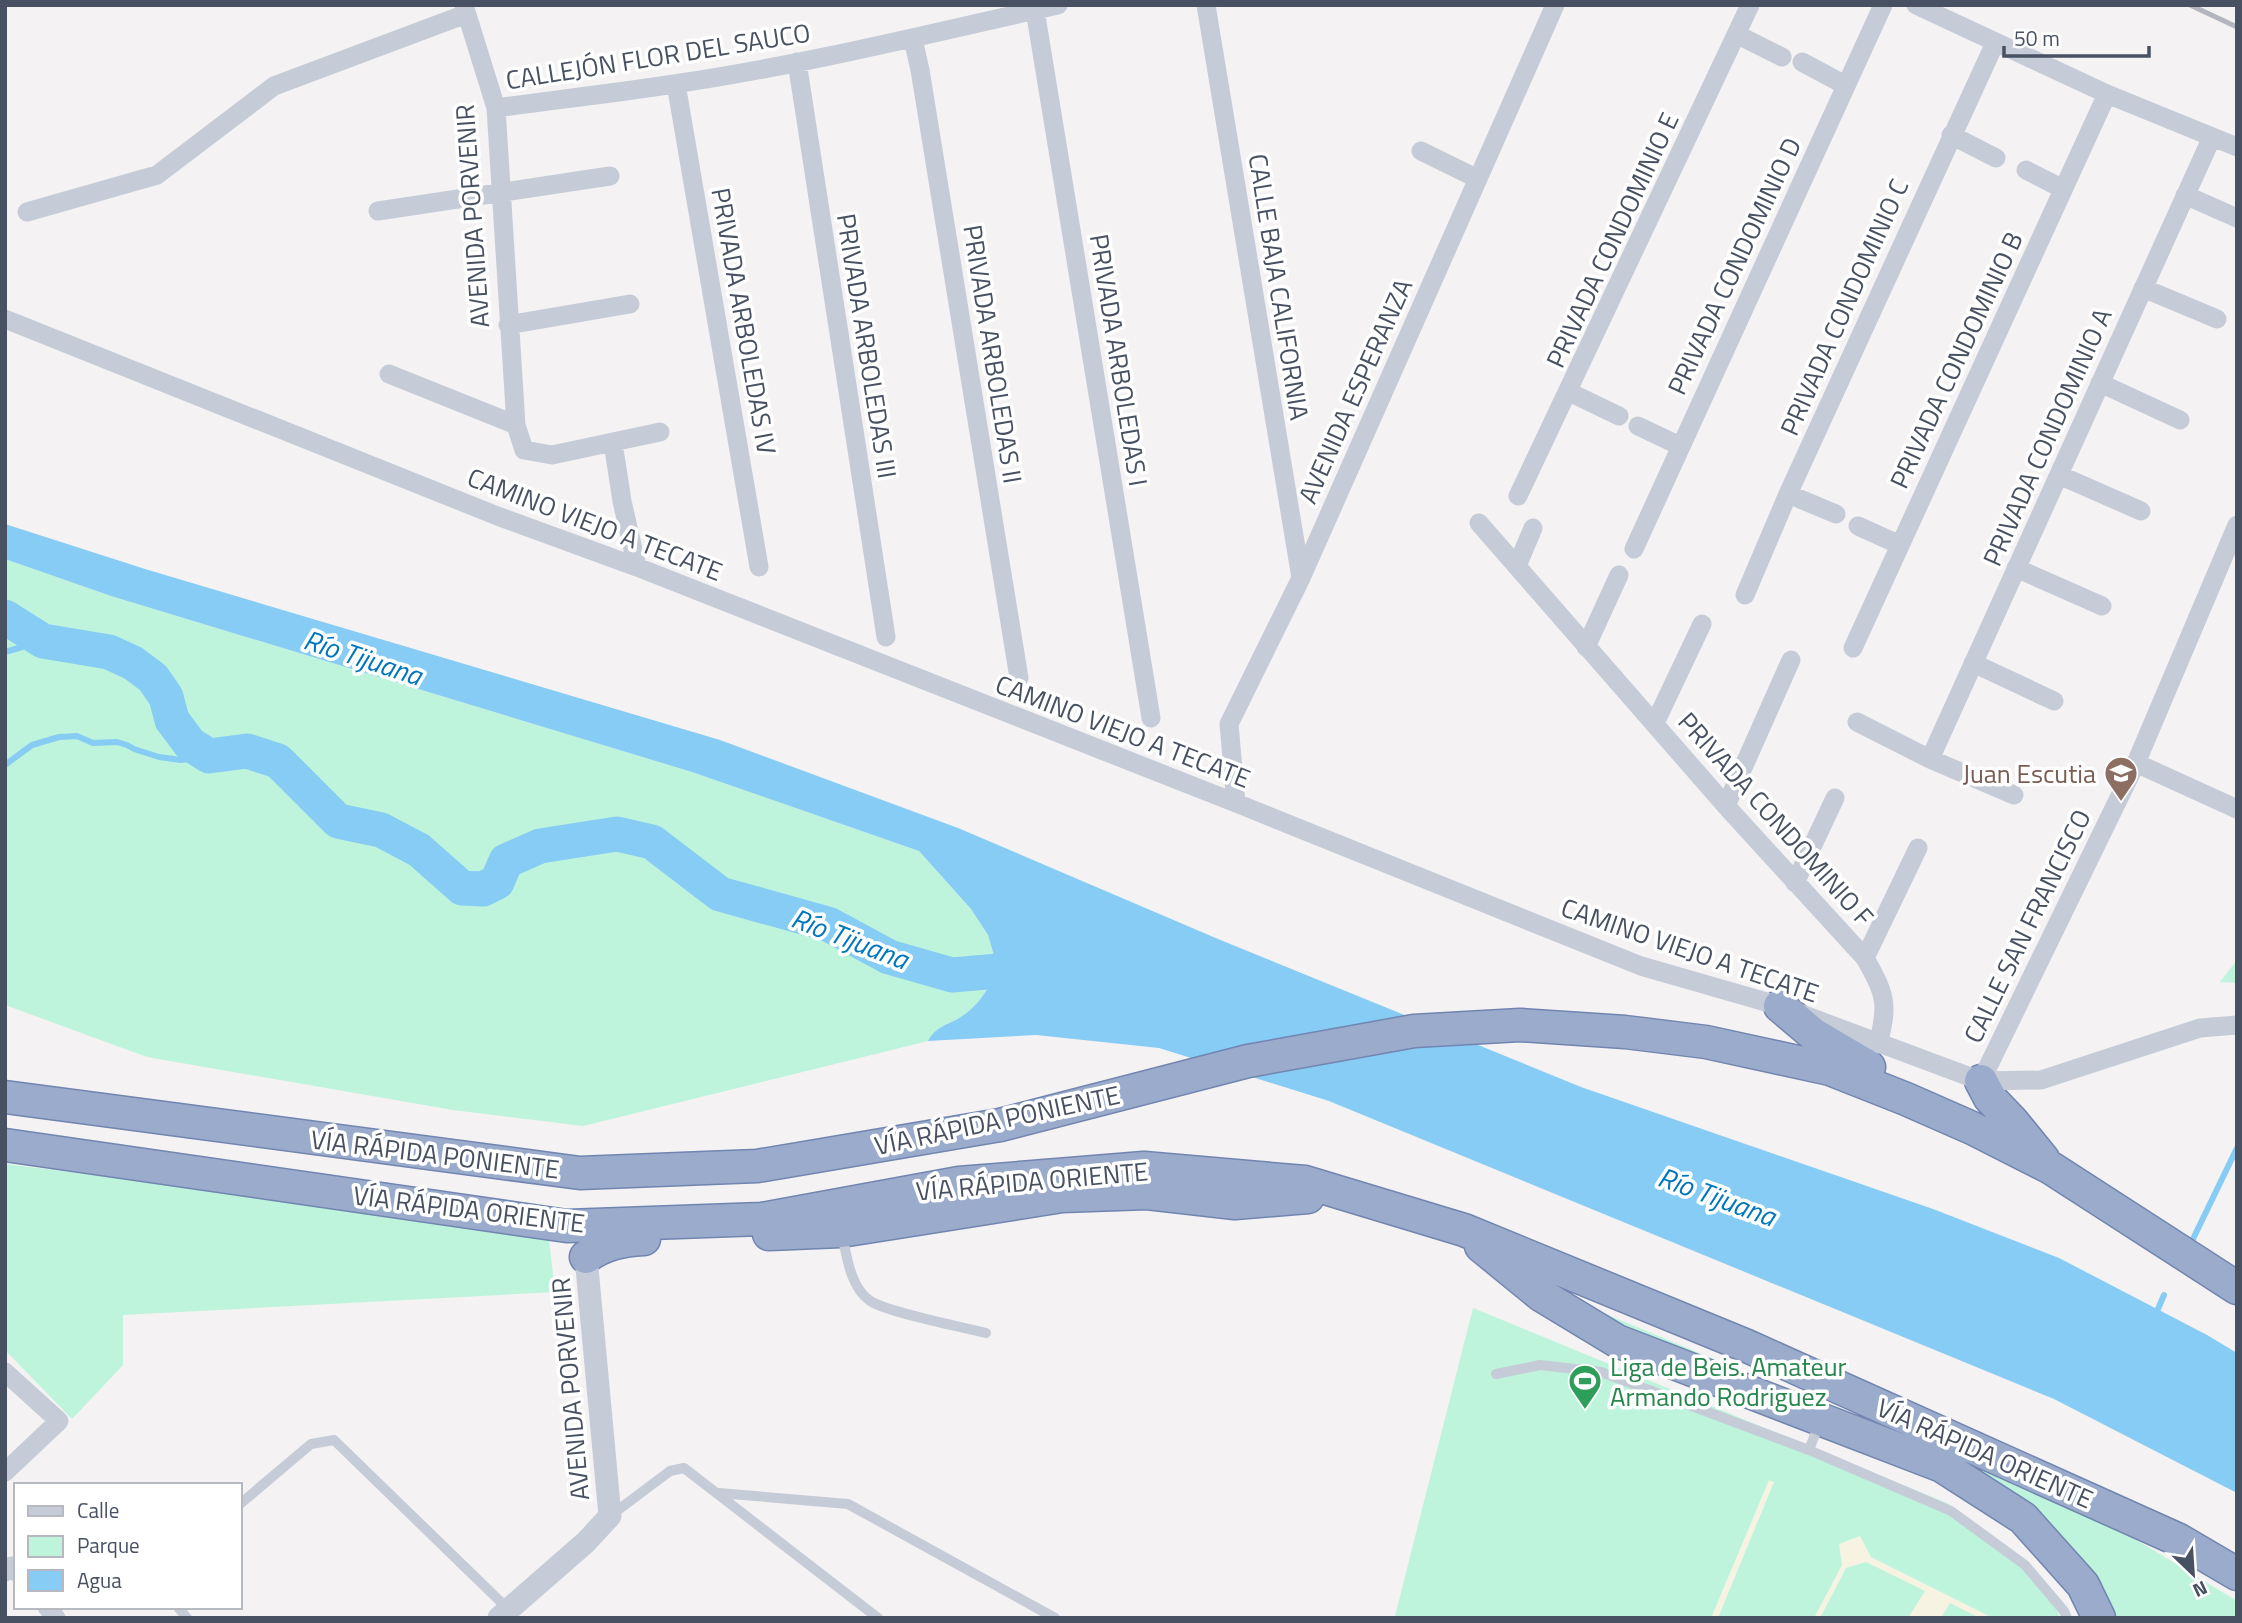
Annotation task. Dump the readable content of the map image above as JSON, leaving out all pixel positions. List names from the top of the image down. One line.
{"streets":{"highway":["VÍA RÁPIDA PONIENTE","VÍA RÁPIDA ORIENTE"],"street":["CALLEJÓN FLOR DEL SAUCO","AVENIDA PORVENIR","PRIVADA CONDOMINIO E","PRIVADA CONDOMINIO D","CALLE BAJA CALIFORNIA","PRIVADA CONDOMINIO C","PRIVADA ARBOLEDAS IV","PRIVADA ARBOLEDAS III","PRIVADA ARBOLEDAS II","PRIVADA ARBOLEDAS I","PRIVADA CONDOMINIO B","AVENIDA ESPERANZA","PRIVADA CONDOMINIO A","CAMINO VIEJO A TECATE","PRIVADA CONDOMINIO F","CALLE SAN FRANCISCO"]},"crossings":[["CALLEJÓN FLOR DEL SAUCO","AVENIDA PORVENIR"],["CALLEJÓN FLOR DEL SAUCO","PRIVADA ARBOLEDAS IV"],["CALLEJÓN FLOR DEL SAUCO","PRIVADA ARBOLEDAS III"],["CALLEJÓN FLOR DEL SAUCO","PRIVADA ARBOLEDAS II"],["CALLEJÓN FLOR DEL SAUCO","PRIVADA ARBOLEDAS I"],["CALLE BAJA CALIFORNIA","AVENIDA ESPERANZA"],["AVENIDA ESPERANZA","CAMINO VIEJO A TECATE"],["CAMINO VIEJO A TECATE","PRIVADA CONDOMINIO F"],["CAMINO VIEJO A TECATE","CALLE SAN FRANCISCO"]],"water":["Río Tijuana"],"places":{"school or university":["Juan Escutia"],"sports":["Liga de Beis. Amateur Armando Rodriguez"]},"legend":["Calle","Parque","Agua"],"scale_bar":"50 m","north":"bottom right"}
